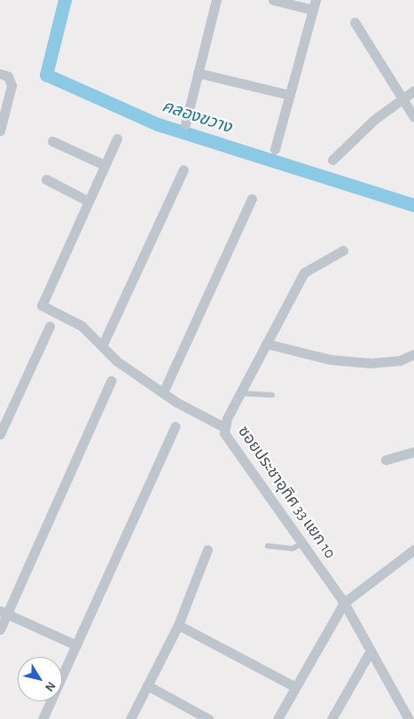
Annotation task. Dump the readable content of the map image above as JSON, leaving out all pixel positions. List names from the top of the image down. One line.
{"streets":{"street":["ซอยประชาอุทิศ 33 แยก 10"]},"water":["คลองขวาง"],"north":"bottom right"}
